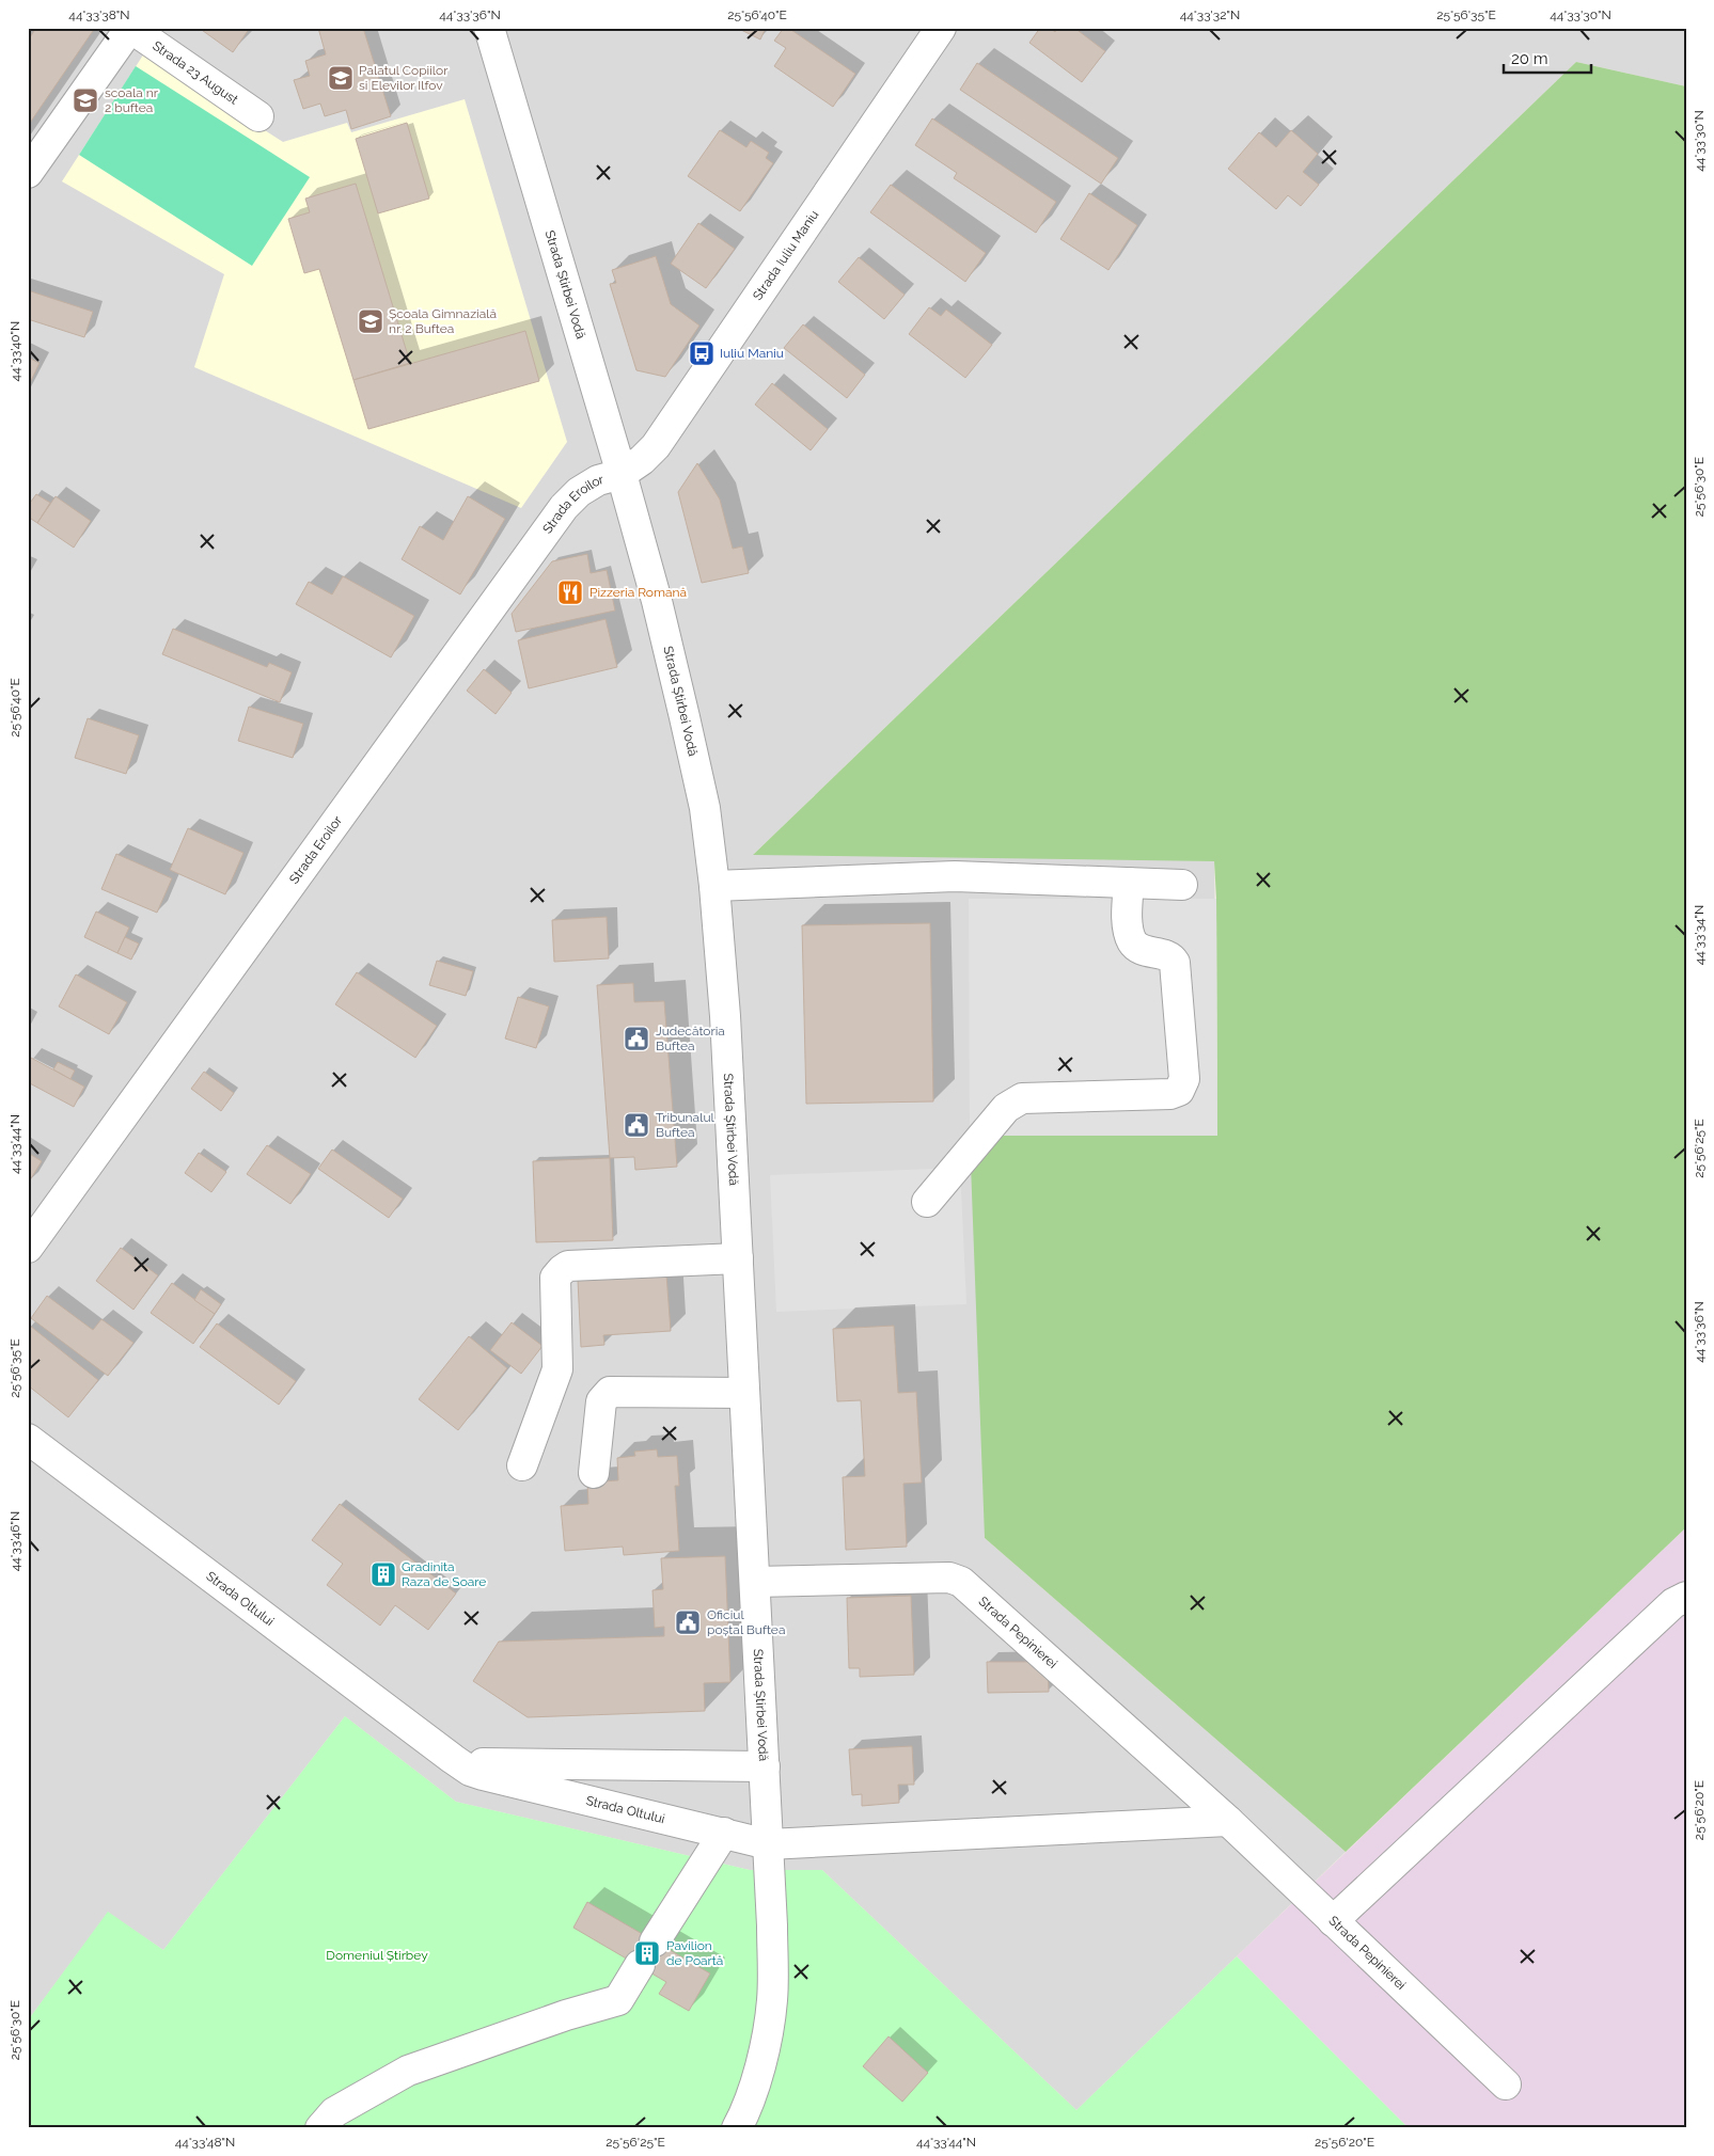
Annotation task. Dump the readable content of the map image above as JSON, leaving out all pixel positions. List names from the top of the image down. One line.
{"streets":{"street":["Strada 23 August","Strada Iuliu Maniu","Strada Știrbei Vodă","Strada Eroilor","Strada Oltului","Strada Pepinierei"]},"crossings":[["Strada Iuliu Maniu","Strada Știrbei Vodă"],["Strada Iuliu Maniu","Strada Eroilor"],["Strada Știrbei Vodă","Strada Eroilor"],["Strada Știrbei Vodă","Strada Oltului"],["Strada Știrbei Vodă","Strada Pepinierei"]],"parks":["Domeniul Știrbey"],"places":{"school or university":["Palatul Copiilor si Elevilor Ilfov","scoala nr 2 buftea","Școala Gimnazială nr. 2 Buftea"],"bus stop":["Iuliu Maniu"],"restaurant":["Pizzeria Romană"],"public building":["Judecătoria Buftea","Tribunalul Buftea","Oficiul poștal Buftea"],"building":["Gradinita Raza de Soare","Pavilion de Poartă"]},"scale_bar":"20 m","coordinates":["44°33'38\"N","44°33'36\"N","25°56'40\"E","44°33'32\"N","25°56'35\"E","44°33'30\"N","44°33'40\"N","25°56'30\"E","44°33'34\"N","44°33'44\"N","25°56'25\"E","44°33'46\"N","25°56'20\"E","44°33'48\"N"]}
